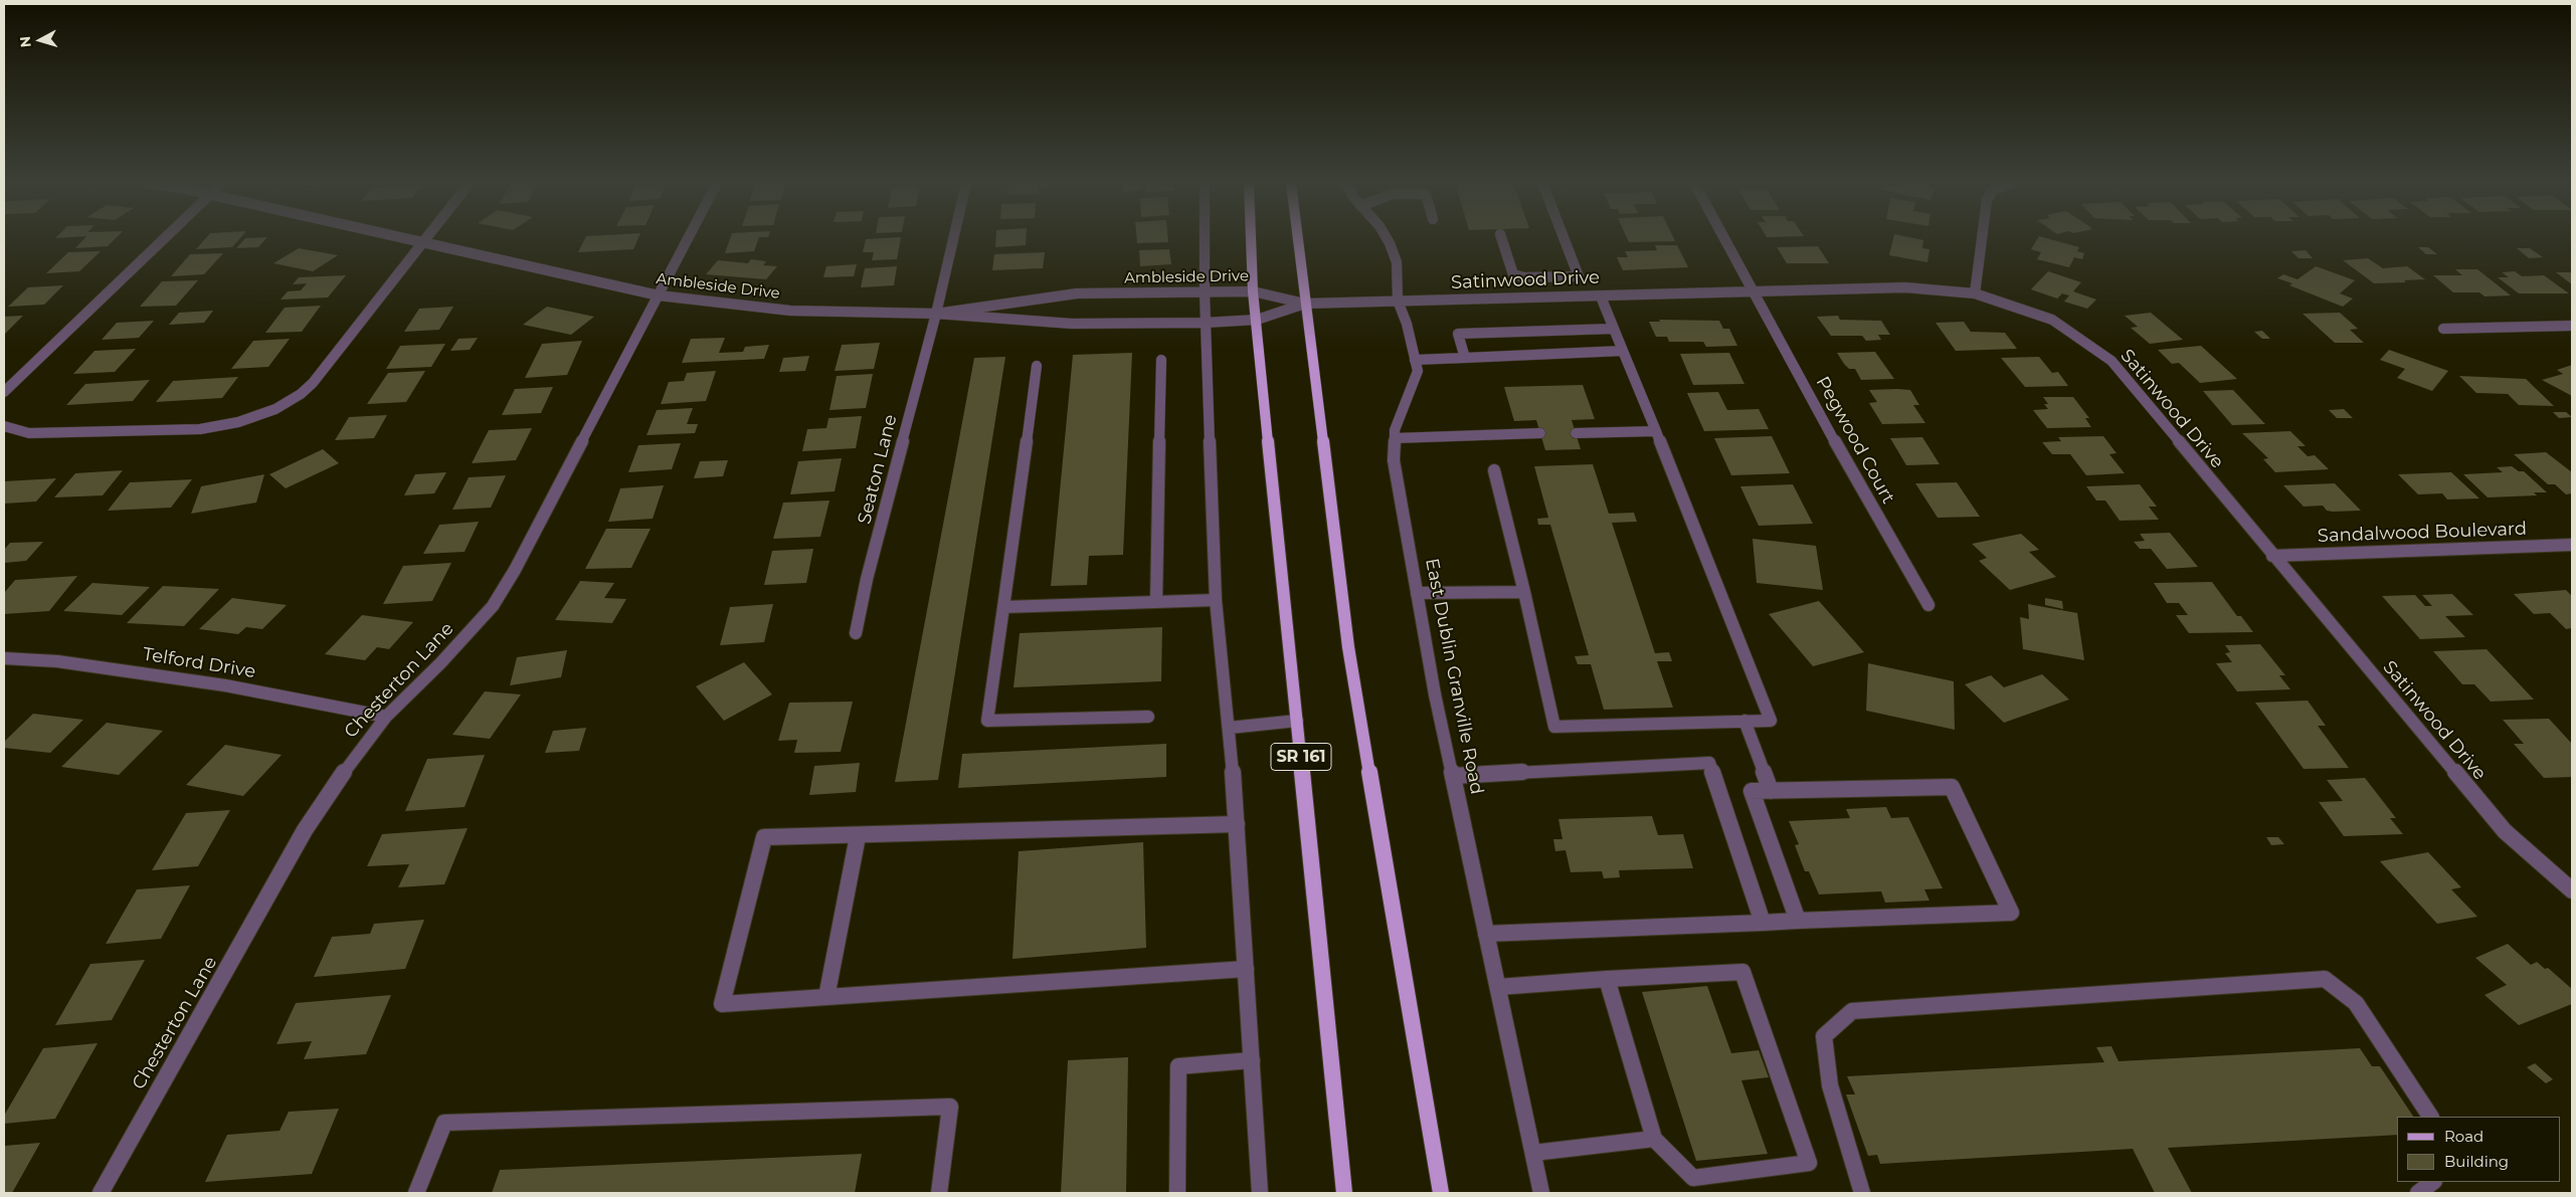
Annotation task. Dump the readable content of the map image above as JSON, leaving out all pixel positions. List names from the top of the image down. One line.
{"streets":{"main road":["SR 161"],"street":["Ambleside Drive","Satinwood Drive","Pegwood Court","Seaton Lane","Sandalwood Boulevard","Telford Drive","East Dublin Granville Road","Chesterton Lane"]},"crossings":[["Ambleside Drive","Satinwood Drive"],["Ambleside Drive","Seaton Lane"],["Ambleside Drive","Chesterton Lane"],["Ambleside Drive","SR 161"],["Satinwood Drive","Pegwood Court"],["Satinwood Drive","Sandalwood Boulevard"],["Satinwood Drive","East Dublin Granville Road"],["Telford Drive","Chesterton Lane"]],"legend":["Road","Building"],"north":"left"}
